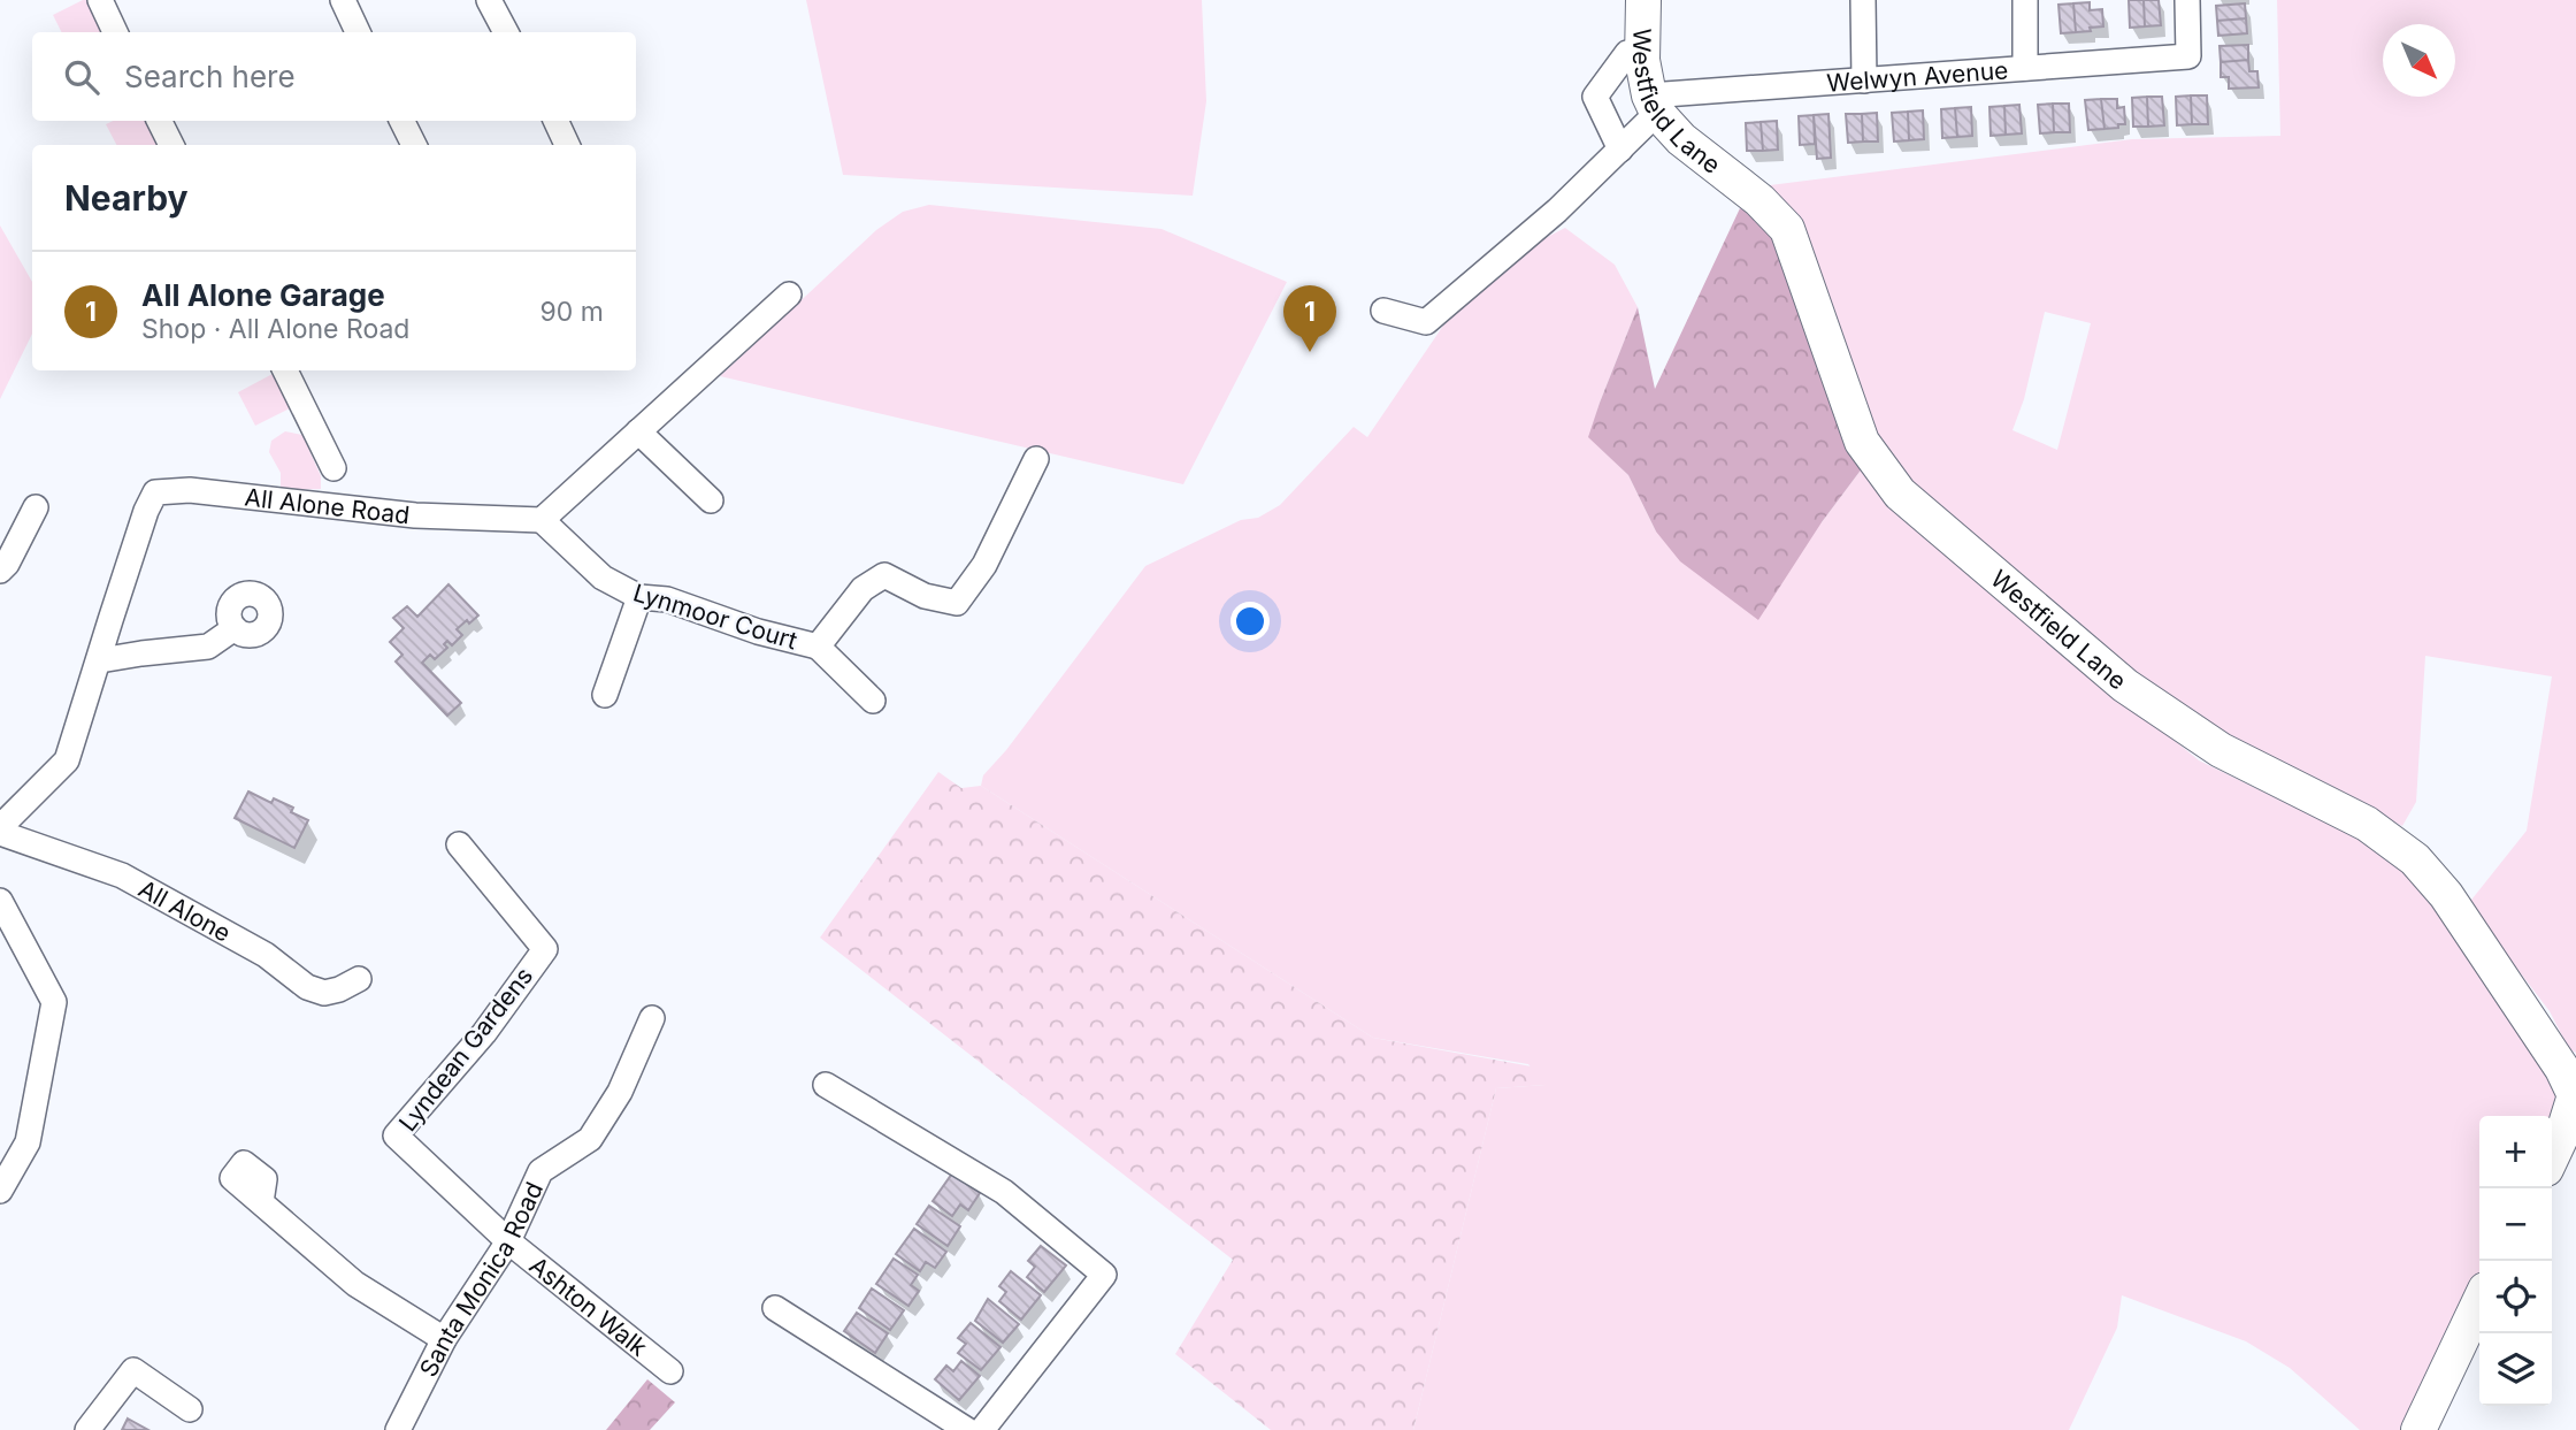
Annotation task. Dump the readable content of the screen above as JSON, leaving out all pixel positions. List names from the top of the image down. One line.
{"streets":{"street":["Welwyn Avenue","Westfield Lane","All Alone Road","Lynmoor Court","All Alone","Lyndean Gardens","Santa Monica Road","Ashton Walk"]},"crossings":[["Welwyn Avenue","Westfield Lane"],["All Alone Road","Lynmoor Court"],["All Alone Road","All Alone"],["Lyndean Gardens","Santa Monica Road"],["Lyndean Gardens","Ashton Walk"],["Santa Monica Road","Ashton Walk"]],"north":"bottom right","page":{"search":"Search here","heading":"Nearby","list":[{"mark":"1","name":"All Alone Garage","note":"Shop · All Alone Road","value":"90 m"}],"pins":"1","map_buttons":["+","−"]}}
